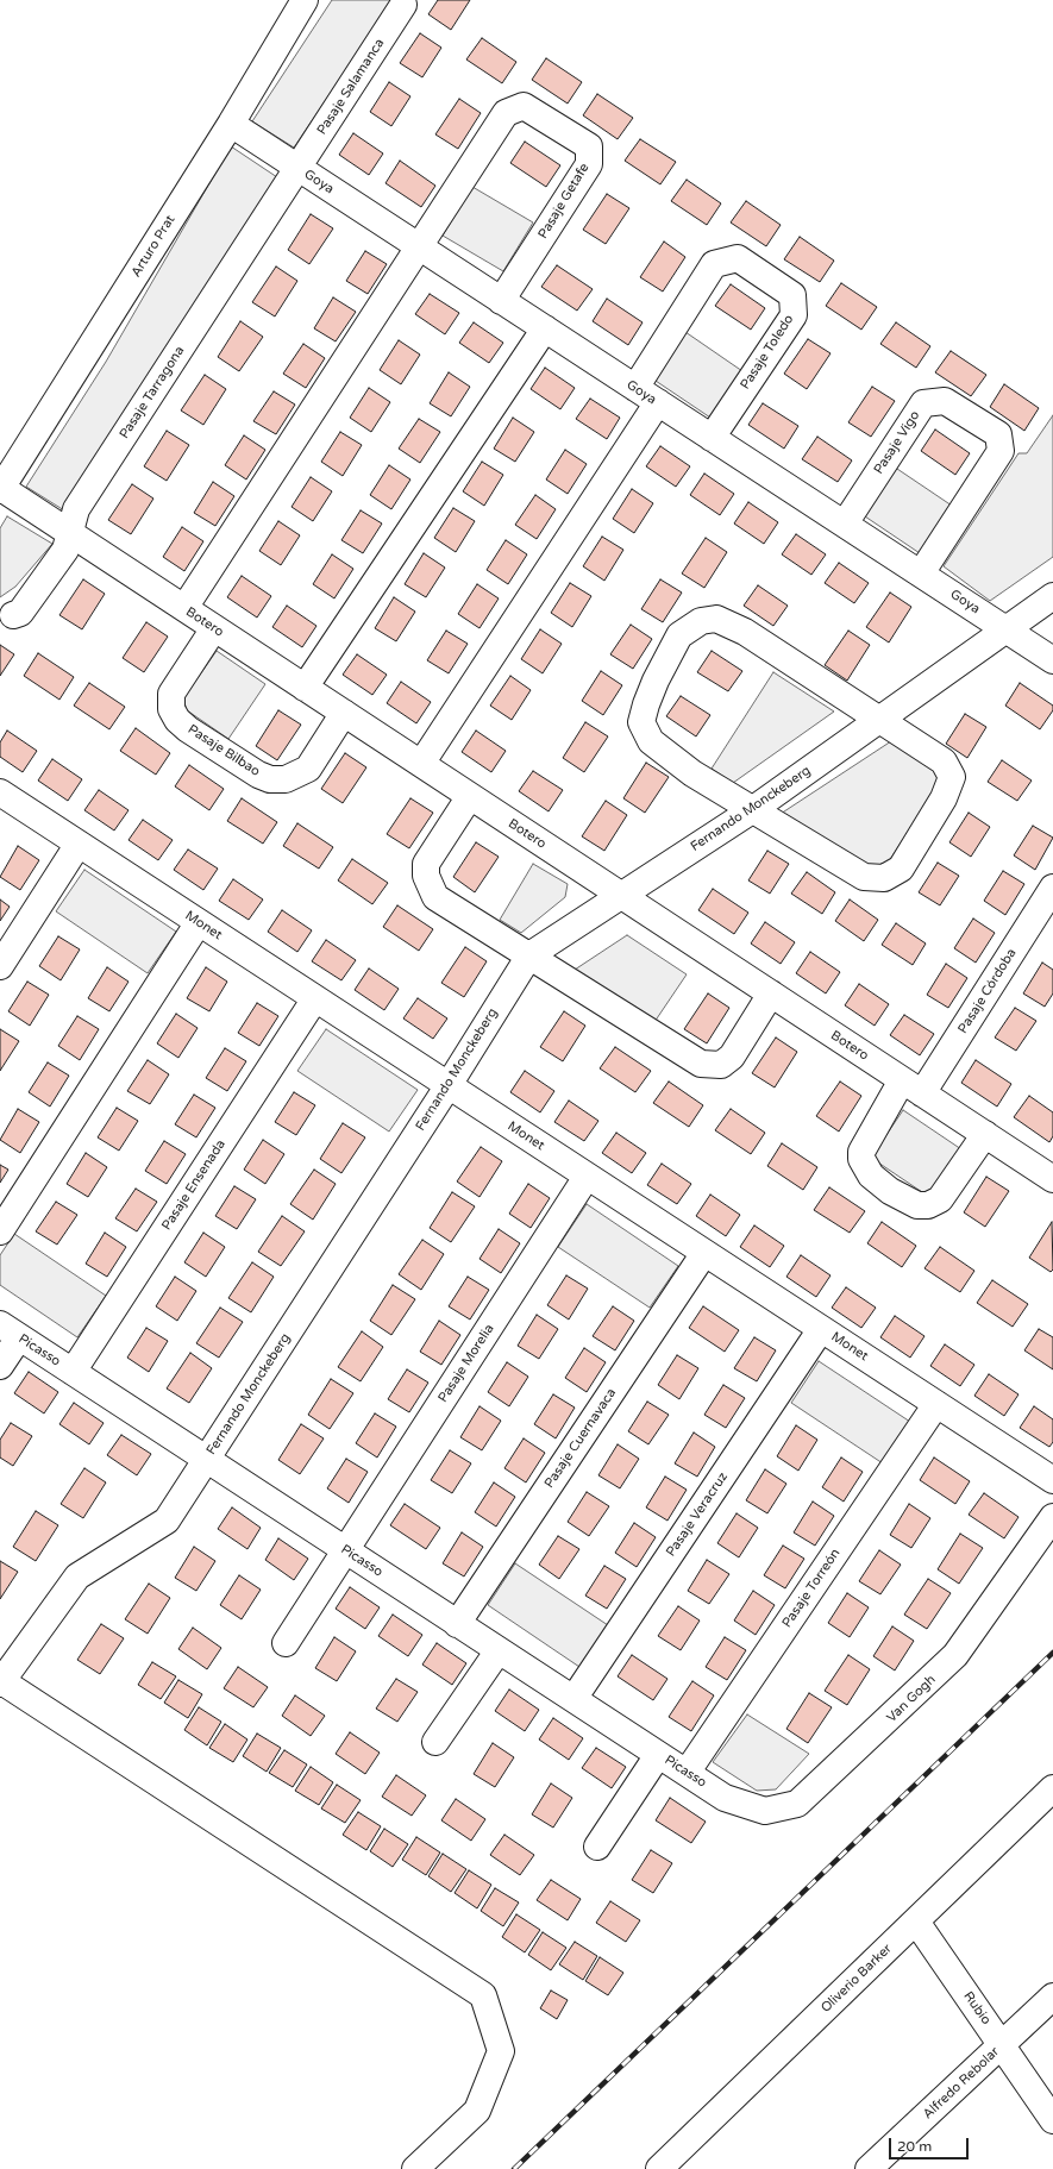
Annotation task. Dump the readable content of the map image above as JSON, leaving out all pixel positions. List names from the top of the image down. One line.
{"streets":{"street":["Pasaje Salamanca","Goya","Pasaje Getafe","Arturo Prat","Pasaje Toledo","Pasaje Tarragona","Pasaje Vigo","Botero","Pasaje Bilbao","Fernando Monckeberg","Monet","Pasaje Córdoba","Pasaje Ensenada","Picasso","Pasaje Morelia","Pasaje Cuernavaca","Pasaje Veracruz","Pasaje Torreón","Van Gogh","Oliverio Barker","Rubio","Alfredo Rebolar"]},"crossings":[["Pasaje Salamanca","Goya"],["Pasaje Salamanca","Pasaje Tarragona"],["Goya","Pasaje Getafe"],["Goya","Arturo Prat"],["Goya","Pasaje Toledo"],["Goya","Pasaje Tarragona"],["Goya","Pasaje Vigo"],["Goya","Fernando Monckeberg"],["Arturo Prat","Botero"],["Pasaje Tarragona","Botero"],["Botero","Pasaje Bilbao"],["Botero","Fernando Monckeberg"],["Botero","Pasaje Córdoba"],["Fernando Monckeberg","Monet"],["Fernando Monckeberg","Picasso"],["Monet","Pasaje Ensenada"],["Monet","Pasaje Morelia"],["Monet","Pasaje Cuernavaca"],["Monet","Pasaje Veracruz"],["Monet","Pasaje Torreón"],["Pasaje Ensenada","Picasso"],["Picasso","Pasaje Morelia"],["Picasso","Pasaje Cuernavaca"],["Picasso","Pasaje Veracruz"],["Picasso","Pasaje Torreón"],["Picasso","Van Gogh"],["Oliverio Barker","Rubio"],["Rubio","Alfredo Rebolar"]],"scale_bar":"20 m"}
